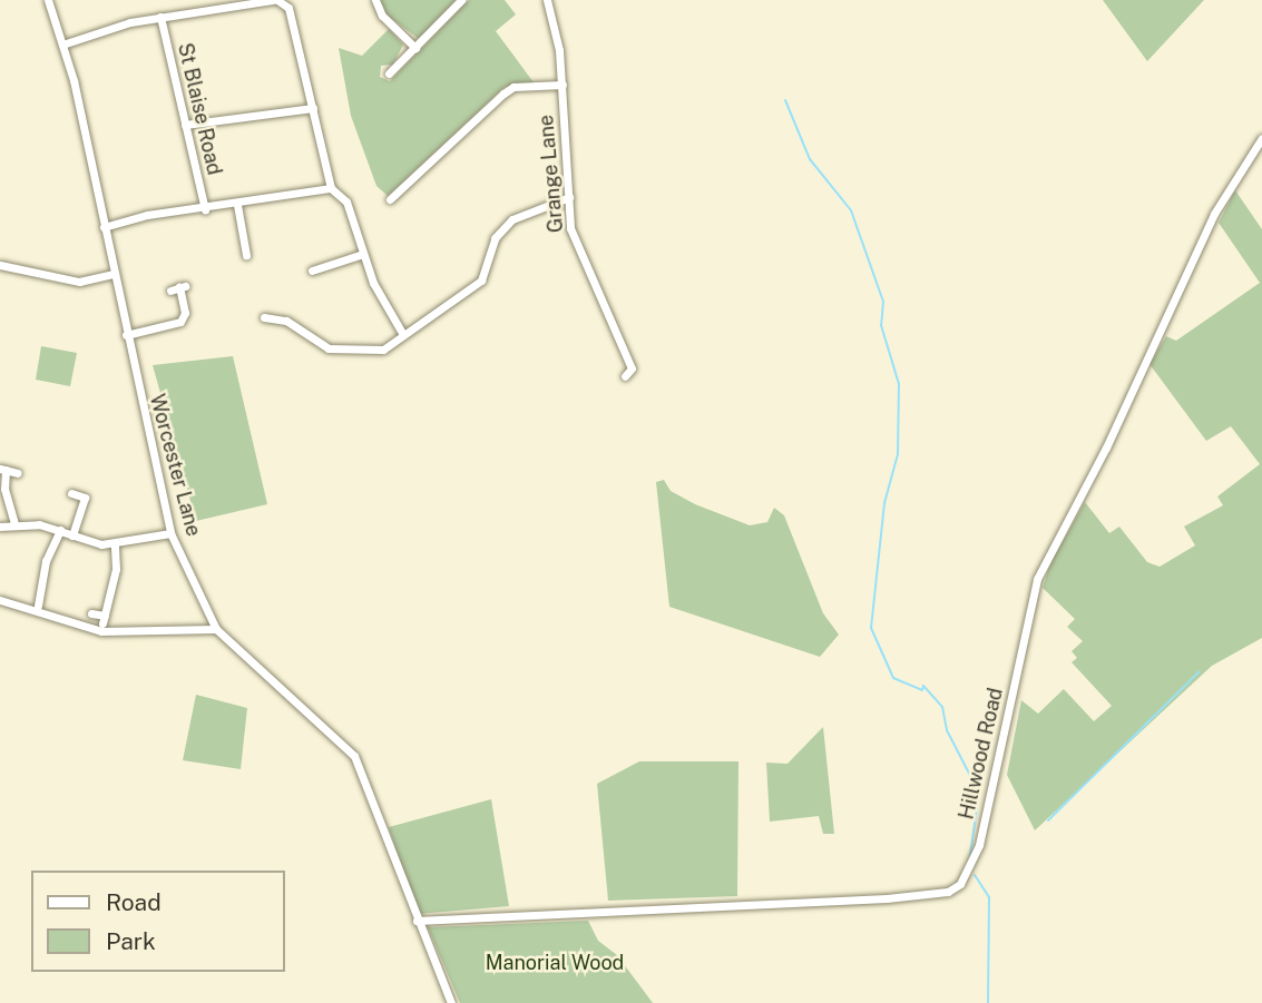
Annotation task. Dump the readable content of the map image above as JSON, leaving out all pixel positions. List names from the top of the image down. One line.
{"streets":{"street":["St Blaise Road","Grange Lane","Worcester Lane","Hillwood Road"]},"crossings":[["Worcester Lane","Hillwood Road"]],"parks":["Manorial Wood"],"legend":["Road","Park"]}
